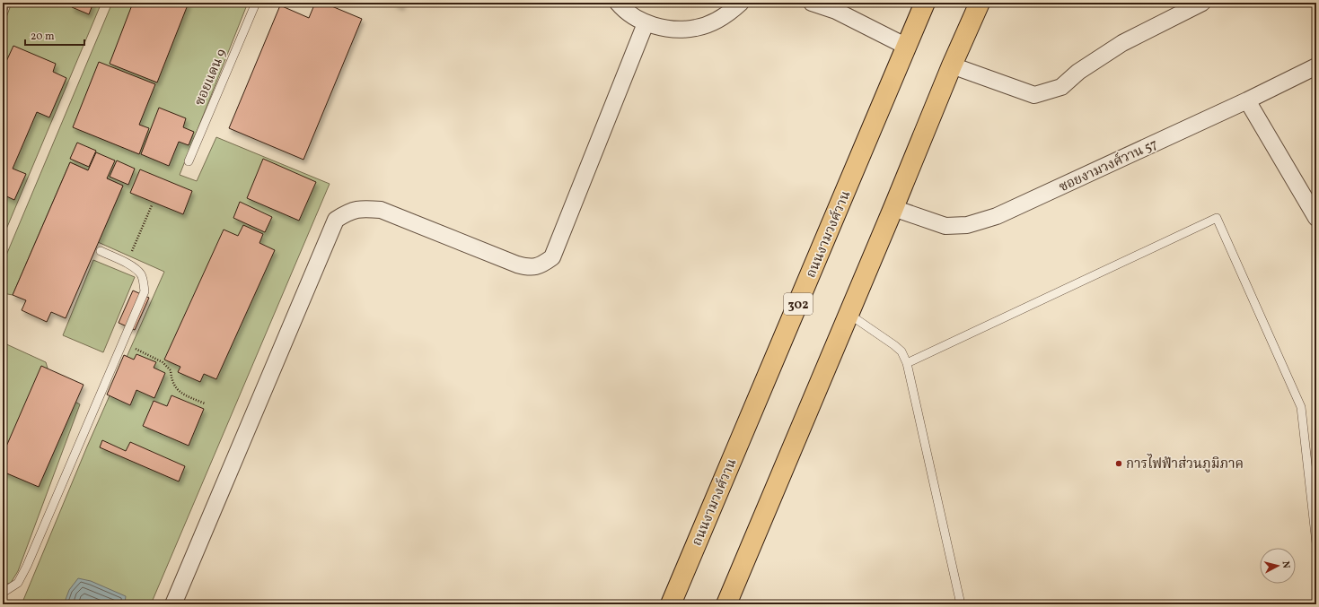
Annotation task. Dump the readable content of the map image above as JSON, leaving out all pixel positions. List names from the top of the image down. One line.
{"streets":{"main road":["ถนนงามวงศ์วาน","302"],"street":["ซอยงามวงศ์วาน 57"],"lane":["ซอยแดน 9"]},"places":["การไฟฟ้าส่วนภูมิภาค"],"scale_bar":"20 m","north":"right"}
